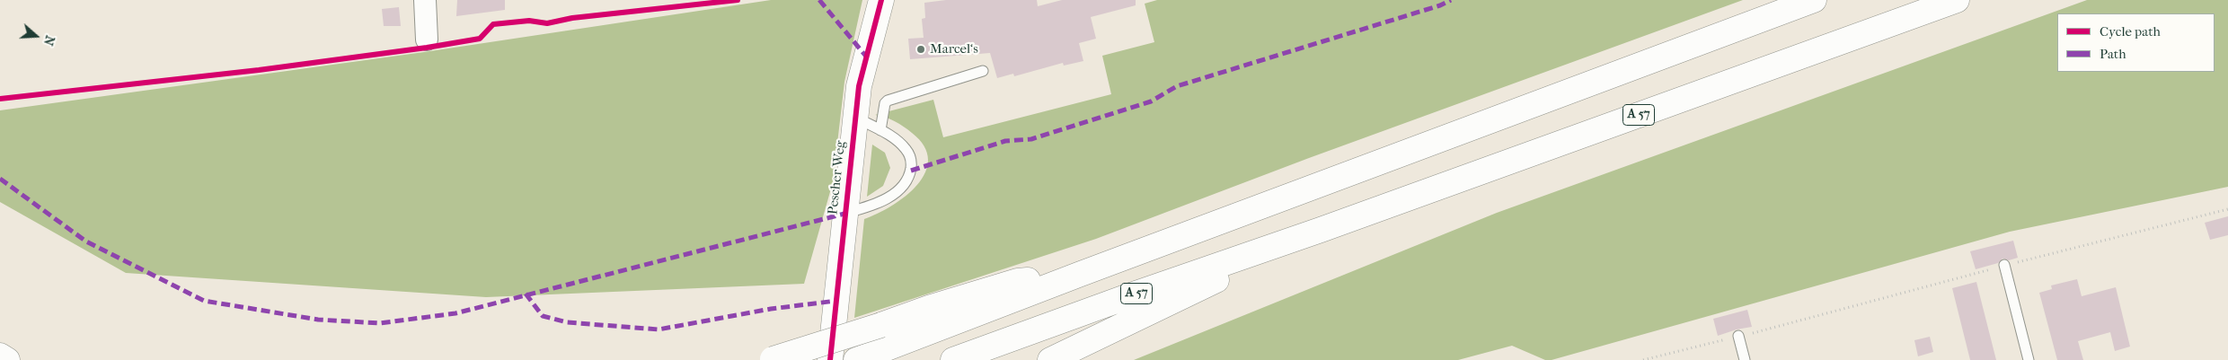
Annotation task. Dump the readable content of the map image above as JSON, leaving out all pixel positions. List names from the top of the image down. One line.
{"streets":{"main road":["A 57","Pescher Weg"]},"places":["Marcel‘s"],"legend":["Cycle path","Path"],"north":"right"}
